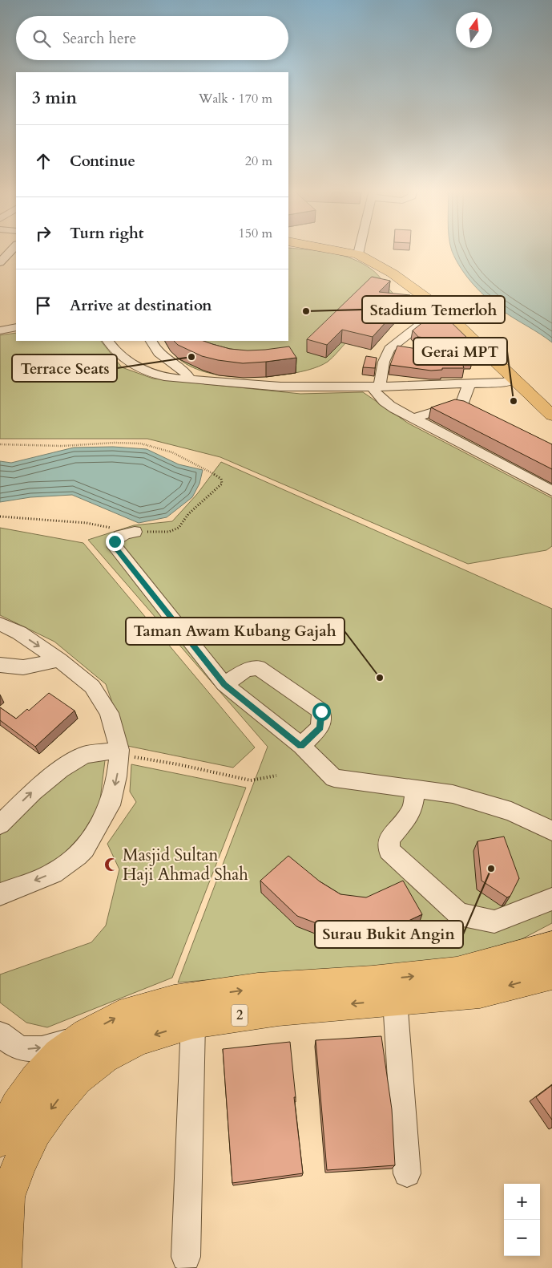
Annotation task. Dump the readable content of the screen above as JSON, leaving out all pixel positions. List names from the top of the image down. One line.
{"streets":{"main road":["2"]},"places":{"other":["Stadium Temerloh","Terrace Seats","Gerai MPT","Taman Awam Kubang Gajah","Surau Bukit Angin"],"mosque":["Masjid Sultan Haji Ahmad Shah"]},"north":"top","page":{"search":"Search here","heading":["3 min","Walk · 170 m"],"list":[["Continue","20 m"],["Turn right","150 m"],"Arrive at destination"],"map_buttons":["+","−"]}}
